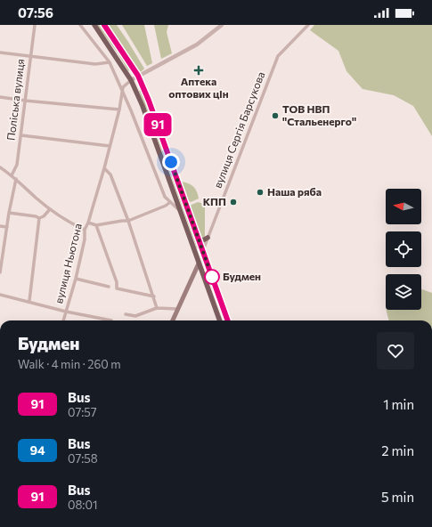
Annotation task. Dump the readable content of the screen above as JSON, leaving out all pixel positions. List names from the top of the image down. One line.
{"streets":{"street":["Поліська вулиця","вулиця Сергія Барсукова","вулиця Ньютона"]},"places":{"health":["Аптека оптових цін"],"other":["ТОВ НВП \"Стальенерго\"","Наша ряба","КПП","Будмен"]},"lines":["bus line 91"],"north":"left","page":{"status":"07:56","on_map":"91","heading":["Будмен","Walk · 4 min · 260 m"],"list":[{"mark":"91","name":"Bus","note":"07:57","value":"1 min"},{"mark":"94","name":"Bus","note":"07:58","value":"2 min"},{"mark":"91","name":"Bus","note":"08:01","value":"5 min"}]}}
